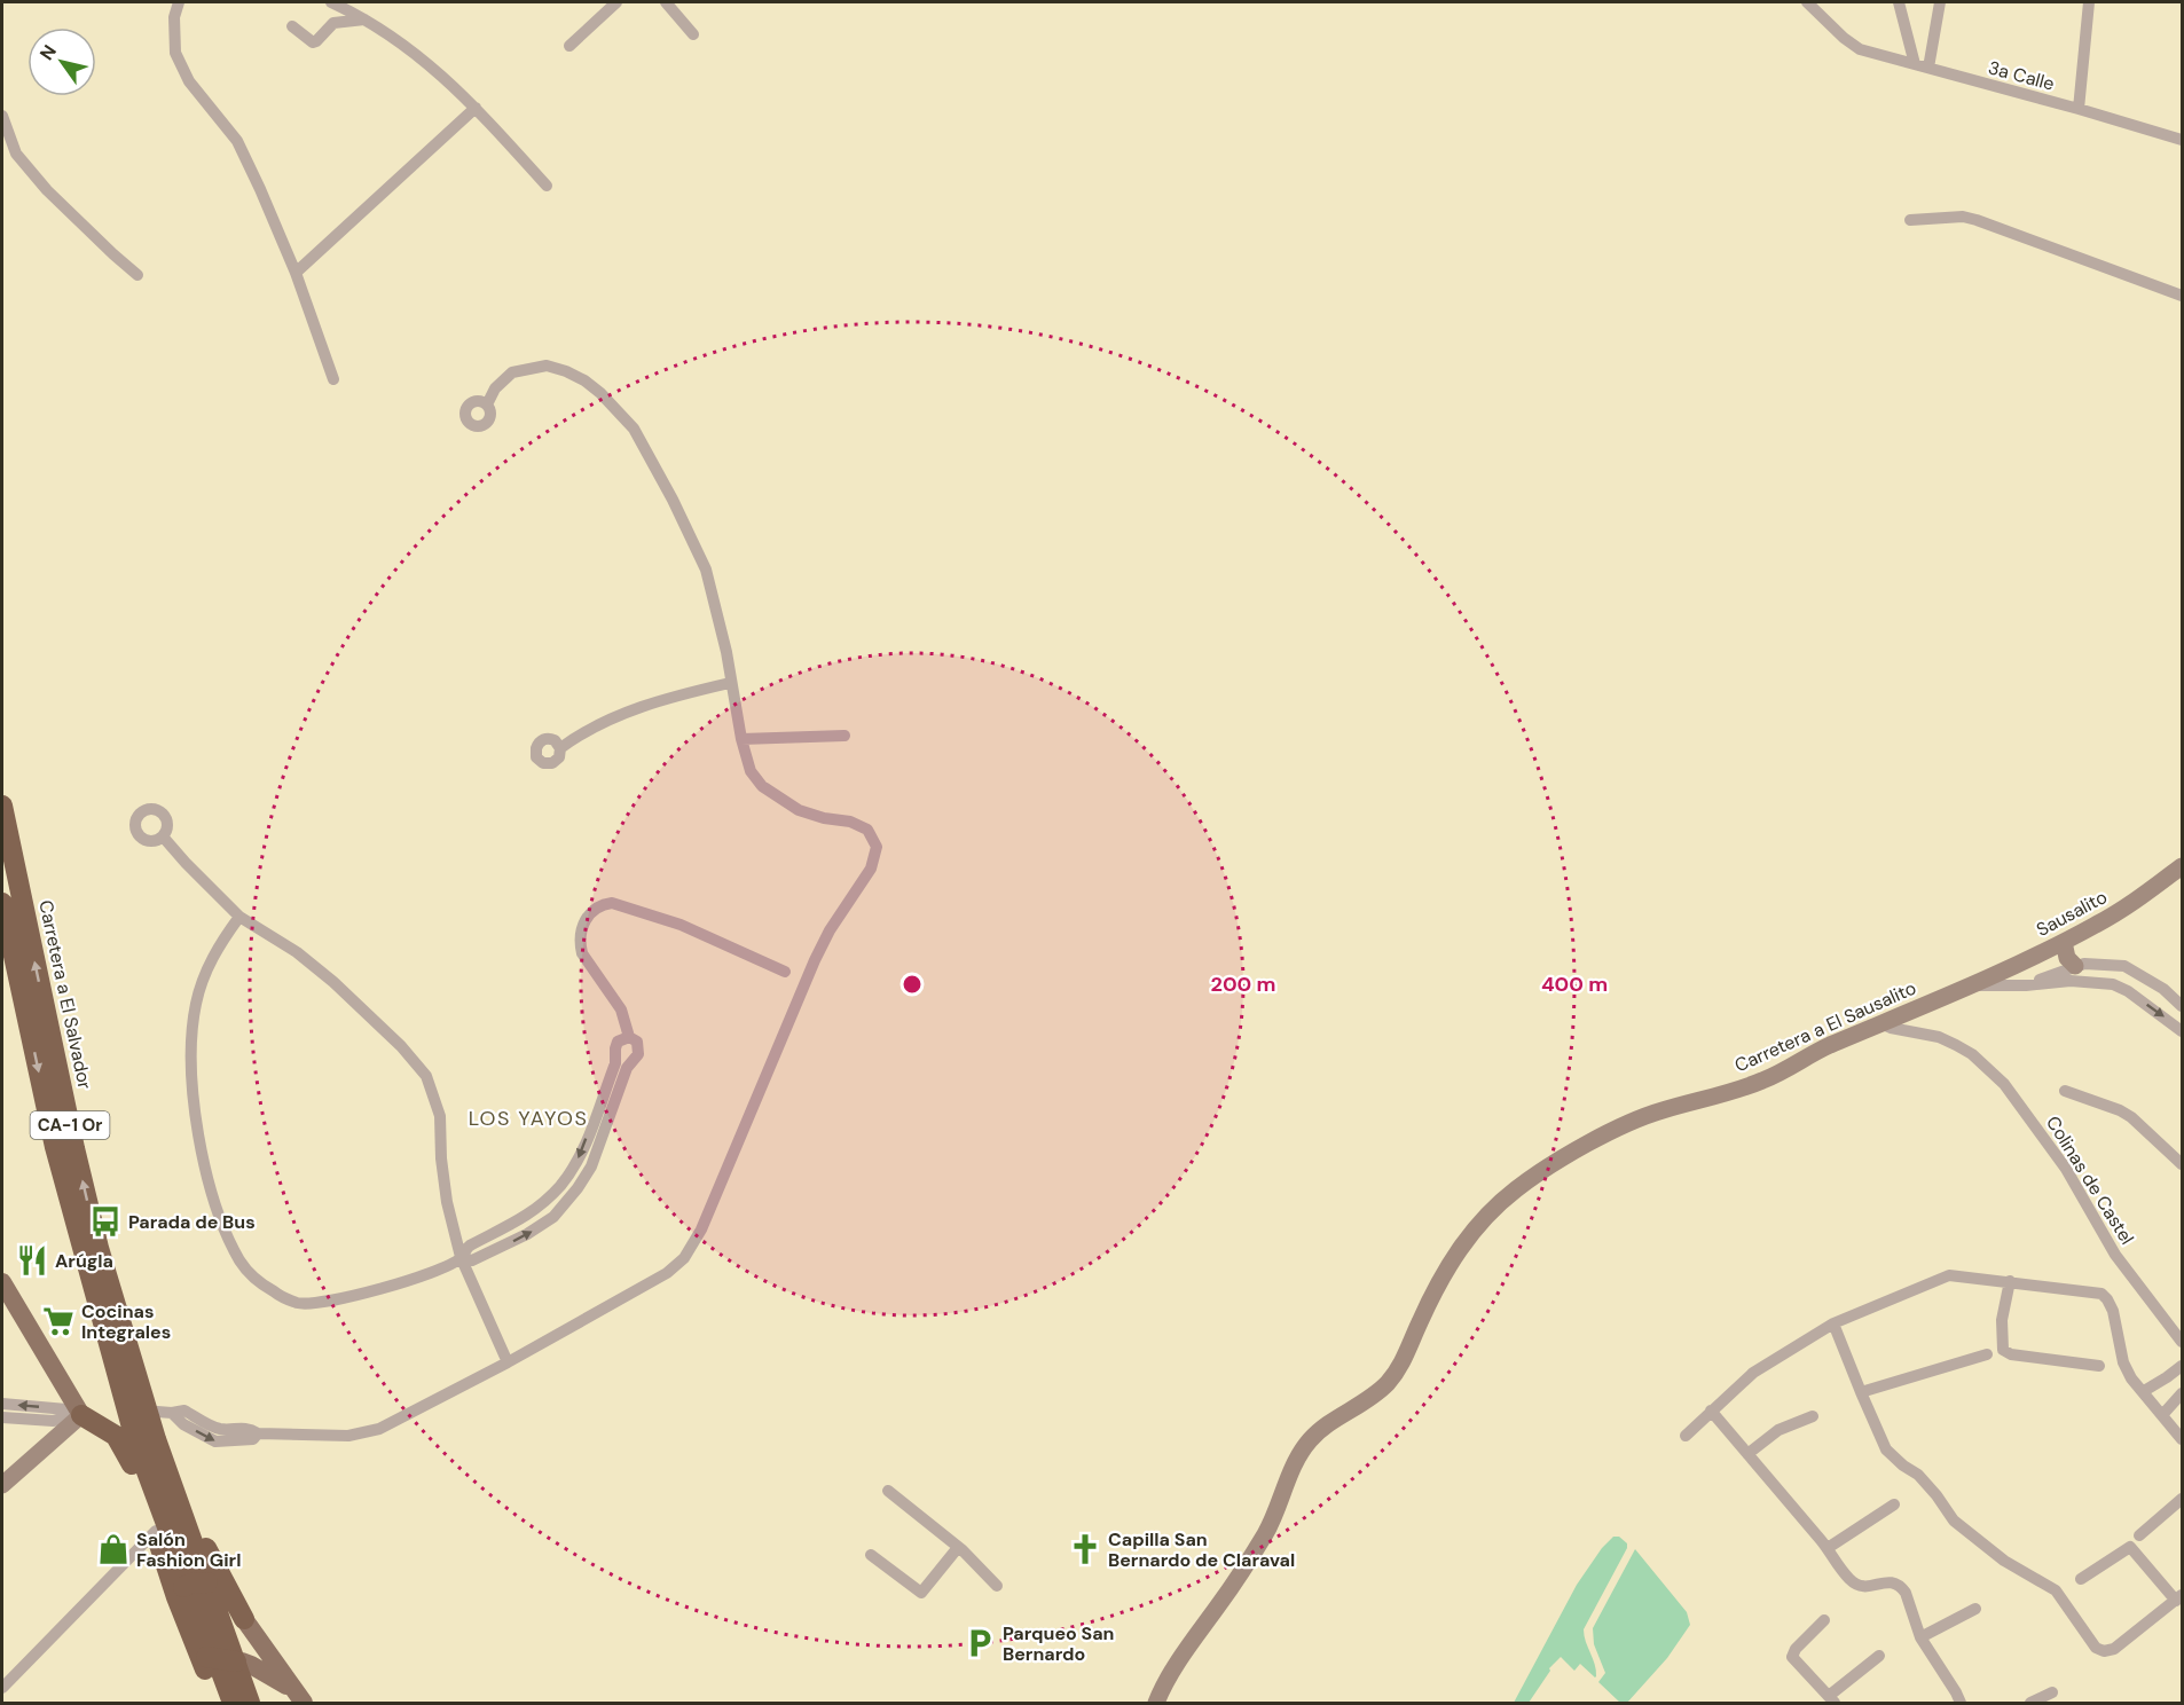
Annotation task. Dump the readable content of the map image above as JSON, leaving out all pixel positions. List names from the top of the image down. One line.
{"streets":{"highway":["Carretera a El Salvador","CA-1 Or"],"street":["3a Calle","Sausalito","Carretera a El Sausalito","Colinas de Castel"]},"crossings":[["Sausalito","Carretera a El Sausalito"],["Carretera a El Sausalito","Colinas de Castel"]],"districts":["LOS YAYOS"],"places":{"bus stop":["Parada de Bus"],"restaurant":["Arúgla"],"supermarket":["Cocinas Integrales"],"shop":["Salón Fashion Girl"],"church":["Capilla San Bernardo de Claraval"],"parking":["Parqueo San Bernardo"]},"north":"top left","rings":["200 m","400 m"]}
